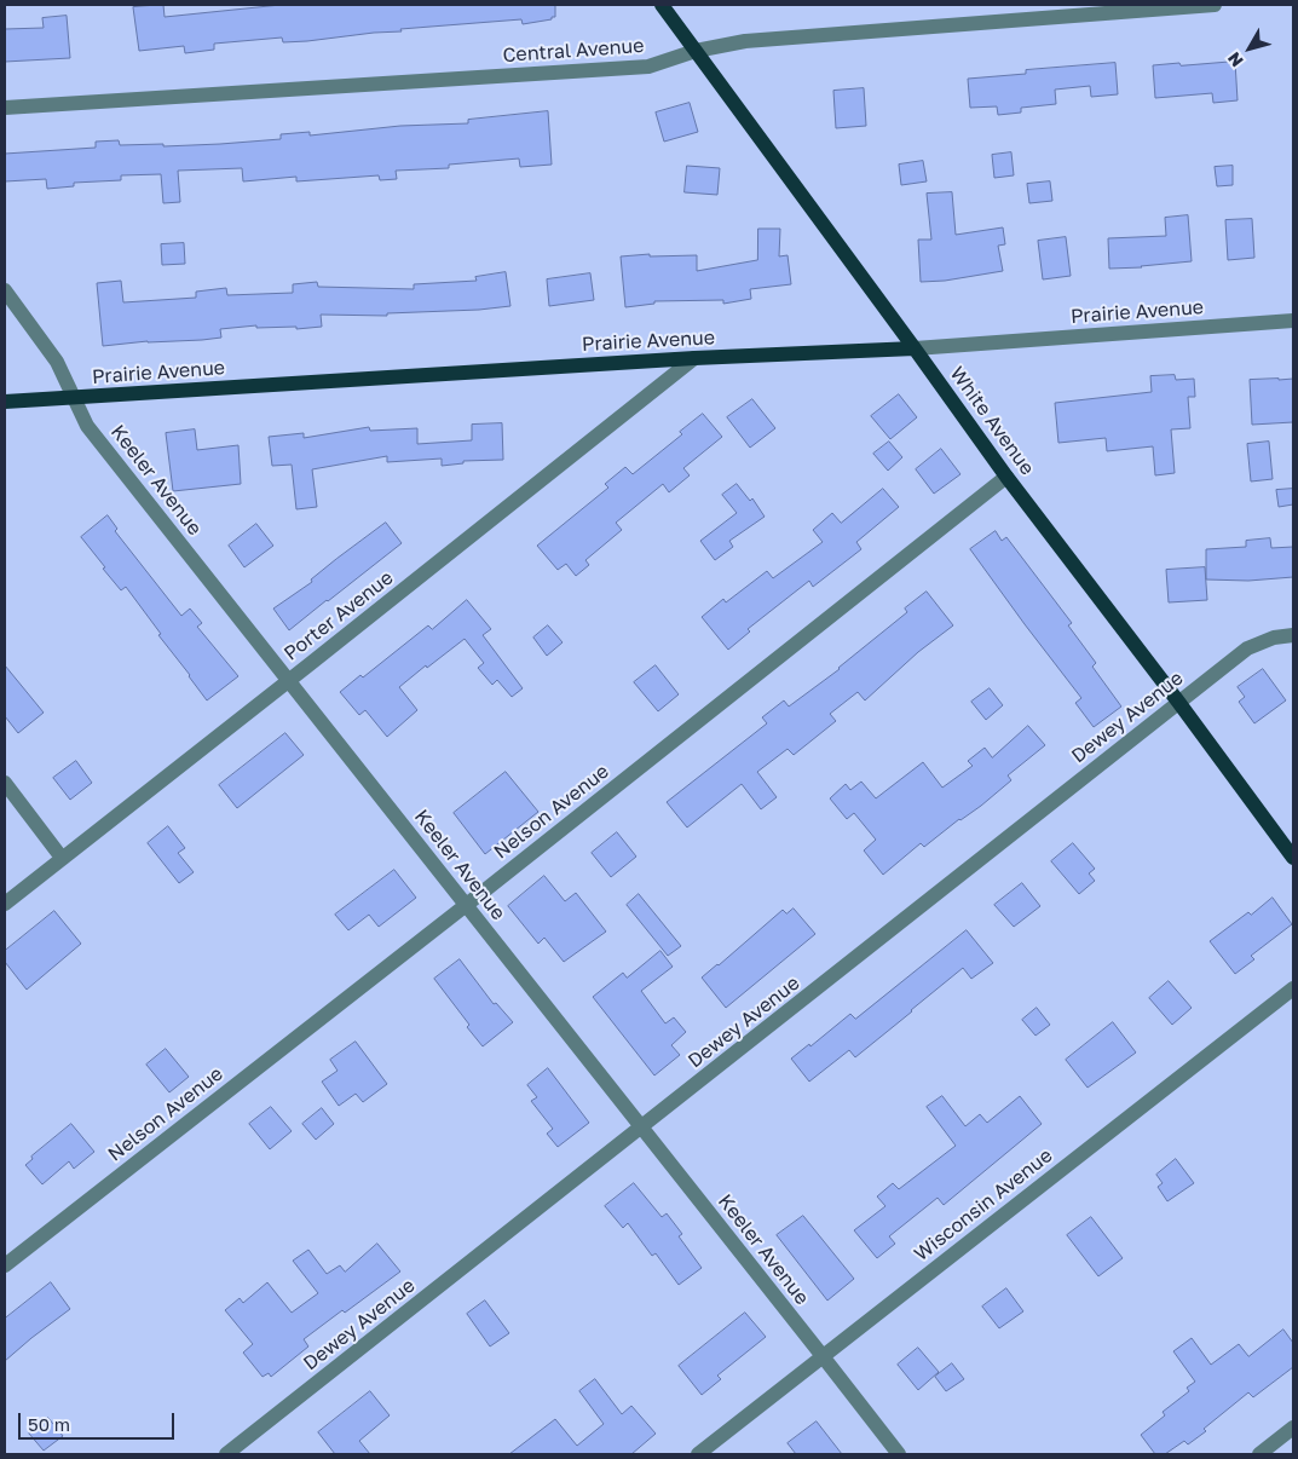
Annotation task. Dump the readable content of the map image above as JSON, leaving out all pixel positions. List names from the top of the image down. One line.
{"streets":{"main road":["Prairie Avenue","White Avenue"],"street":["Central Avenue","Keeler Avenue","Porter Avenue","Dewey Avenue","Nelson Avenue","Wisconsin Avenue"]},"crossings":[["Central Avenue","White Avenue"],["Prairie Avenue","White Avenue"],["Prairie Avenue","Keeler Avenue"],["Prairie Avenue","Porter Avenue"],["White Avenue","Dewey Avenue"],["White Avenue","Nelson Avenue"],["Keeler Avenue","Porter Avenue"],["Keeler Avenue","Dewey Avenue"],["Keeler Avenue","Nelson Avenue"],["Keeler Avenue","Wisconsin Avenue"]],"scale_bar":"50 m","north":"bottom left"}
